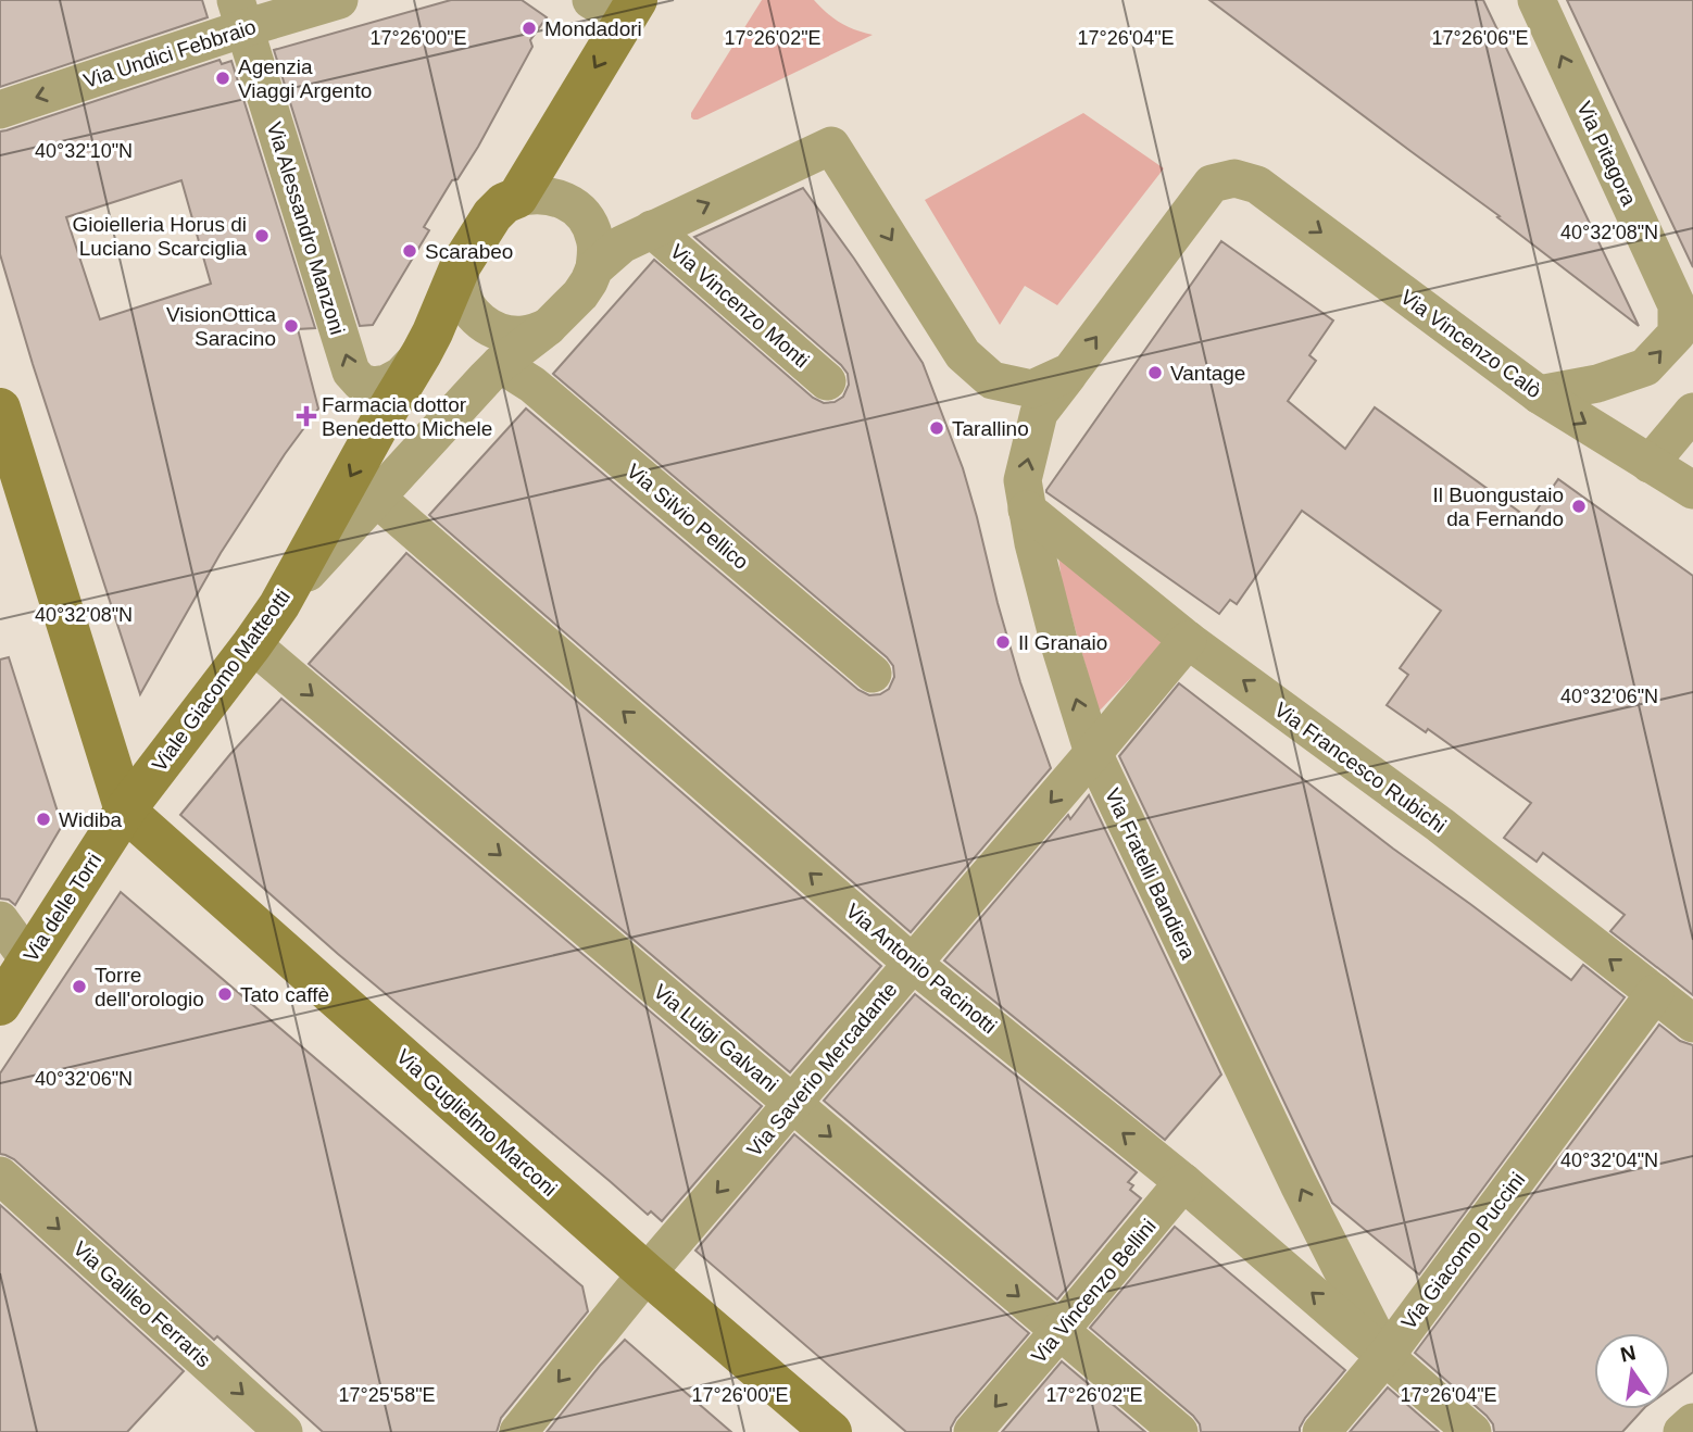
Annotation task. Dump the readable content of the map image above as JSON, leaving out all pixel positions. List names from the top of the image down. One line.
{"streets":{"street":["Via Undici Febbraio","Via Pitagora","Via Alessandro Manzoni","Via Vincenzo Monti","Via Vincenzo Calò","Via Silvio Pellico","Viale Giacomo Matteotti","Via Francesco Rubichi","Via Fratelli Bandiera","Via delle Torri","Via Antonio Pacinotti","Via Luigi Galvani","Via Saverio Mercadante","Via Guglielmo Marconi","Via Giacomo Puccini","Via Vincenzo Bellini","Via Galileo Ferraris"]},"crossings":[["Via Undici Febbraio","Via Alessandro Manzoni"],["Via Pitagora","Via Vincenzo Calò"],["Via Alessandro Manzoni","Viale Giacomo Matteotti"],["Via Vincenzo Calò","Via Fratelli Bandiera"],["Viale Giacomo Matteotti","Via delle Torri"],["Viale Giacomo Matteotti","Via Luigi Galvani"],["Viale Giacomo Matteotti","Via Guglielmo Marconi"],["Via Francesco Rubichi","Via Fratelli Bandiera"],["Via Francesco Rubichi","Via Saverio Mercadante"],["Via Francesco Rubichi","Via Giacomo Puccini"],["Via Fratelli Bandiera","Via Antonio Pacinotti"],["Via Fratelli Bandiera","Via Saverio Mercadante"],["Via Fratelli Bandiera","Via Giacomo Puccini"],["Via delle Torri","Via Guglielmo Marconi"],["Via Antonio Pacinotti","Via Saverio Mercadante"],["Via Antonio Pacinotti","Via Giacomo Puccini"],["Via Antonio Pacinotti","Via Vincenzo Bellini"],["Via Luigi Galvani","Via Saverio Mercadante"],["Via Luigi Galvani","Via Vincenzo Bellini"],["Via Saverio Mercadante","Via Guglielmo Marconi"]],"one_way":["Via Undici Febbraio","Via Alessandro Manzoni","Via Vincenzo Calò","Via Francesco Rubichi","Via Fratelli Bandiera","Via Antonio Pacinotti","Via Luigi Galvani","Via Saverio Mercadante","Via Vincenzo Bellini","Via Galileo Ferraris"],"places":{"other":["Mondadori","Agenzia Viaggi Argento","Gioielleria Horus di Luciano Scarciglia","Scarabeo","VisionOttica Saracino","Vantage","Tarallino","Il Buongustaio da Fernando","Il Granaio","Widiba","Torre dell'orologio","Tato caffè"],"health":["Farmacia dottor Benedetto Michele"]},"north":"top","coordinates":["17°26'00\"E","17°26'02\"E","17°26'04\"E","17°26'06\"E","40°32'10\"N","40°32'08\"N","40°32'06\"N","40°32'04\"N","17°25'58\"E"]}
